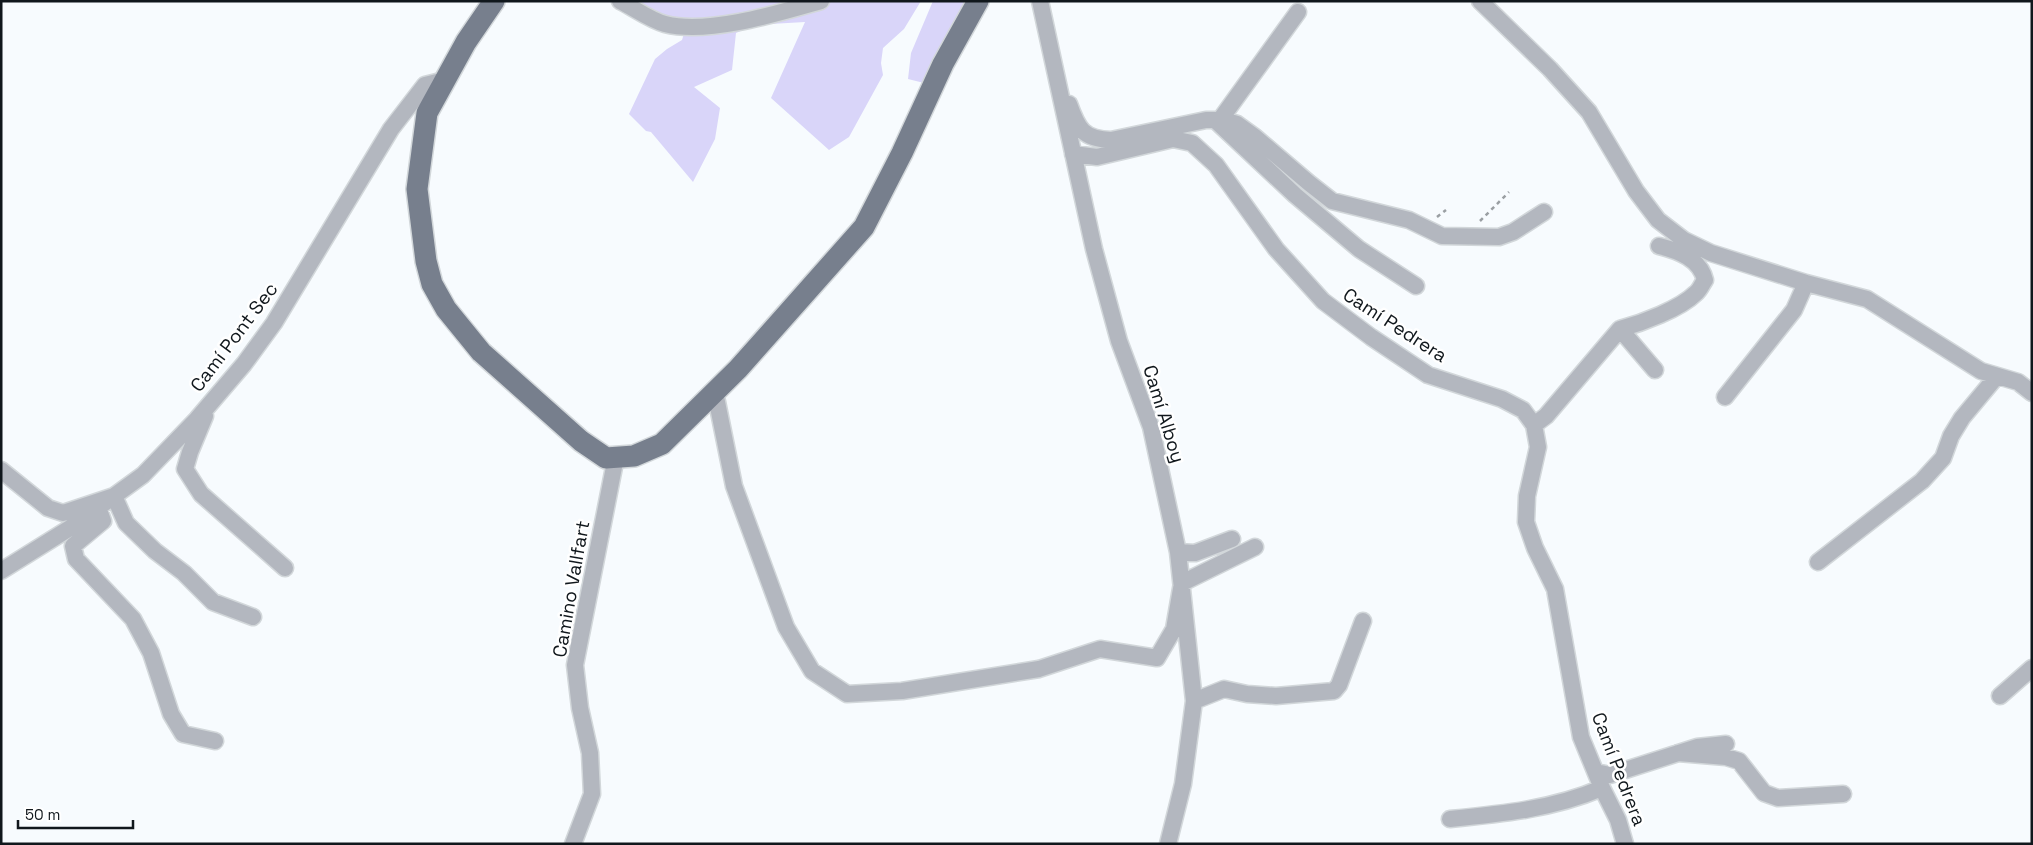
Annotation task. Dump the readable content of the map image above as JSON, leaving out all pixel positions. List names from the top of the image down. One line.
{"streets":{"street":["Camí Pedrera","Camí Pont Sec","Camí Alboy","Camino Vallfart"]},"crossings":[["Camí Pedrera","Camí Alboy"]],"scale_bar":"50 m"}
